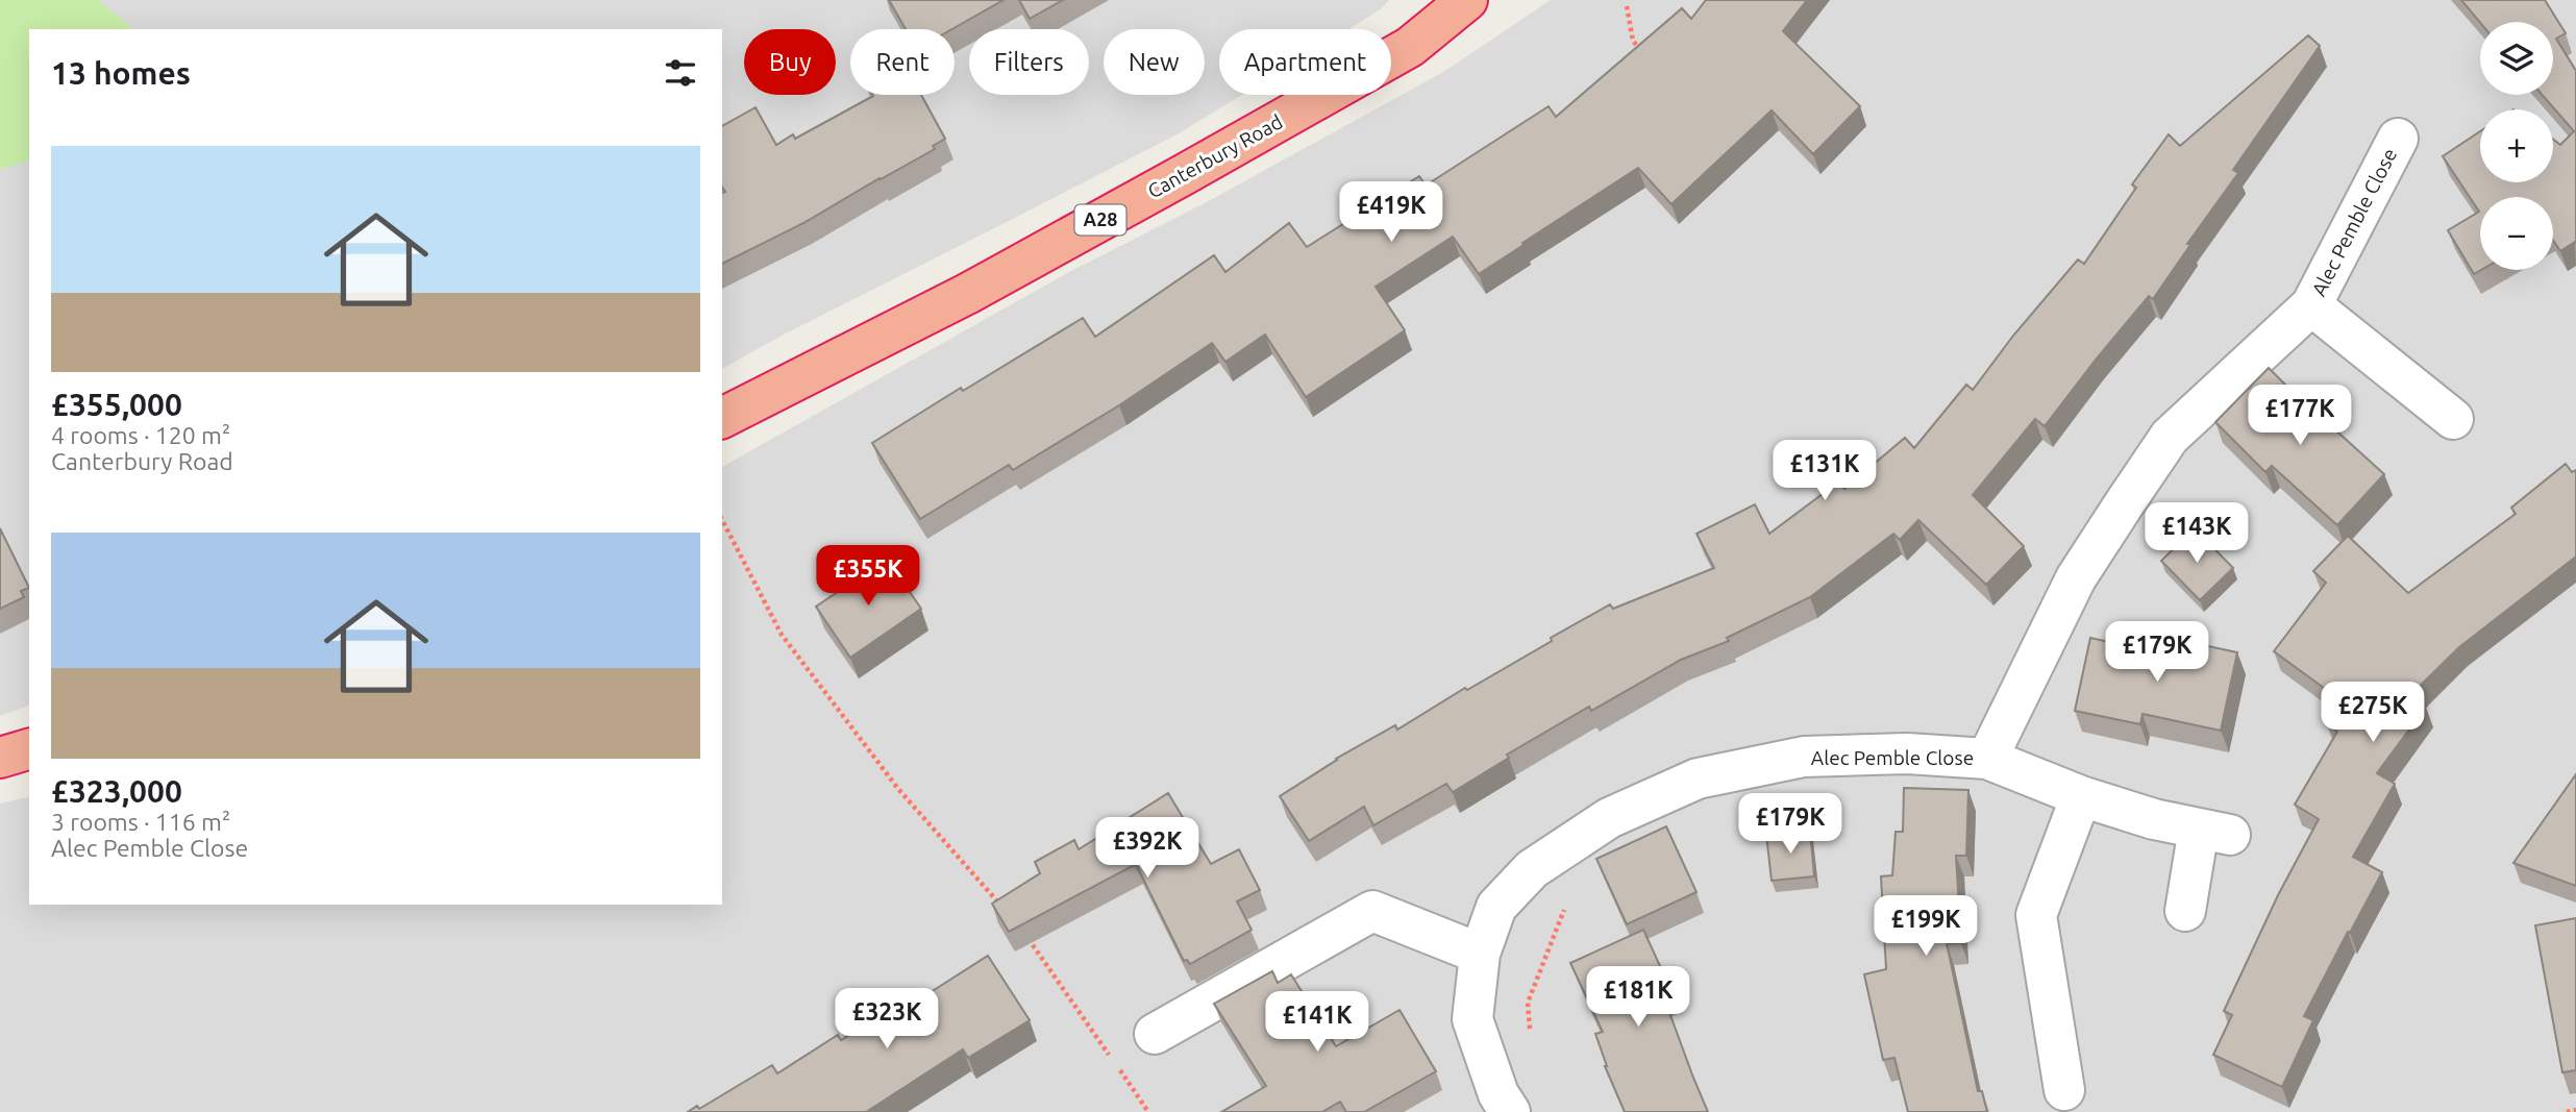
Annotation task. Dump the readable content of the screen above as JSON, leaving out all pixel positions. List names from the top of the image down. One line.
{"streets":{"highway":["Canterbury Road","A28"],"street":["Alec Pemble Close"]},"page":{"map_buttons":["+","−"],"chip":["Buy","Rent","Filters","New","Apartment"],"heading":"13 homes","list":[{"name":"£355,000","note":"4 rooms · 120 m² · Canterbury Road"},{"name":"£323,000","note":"3 rooms · 116 m² · Alec Pemble Close"}],"price":["£419K","£177K","£131K","£143K","£355K","£179K","£275K","£179K","£392K","£199K","£181K","£323K","£141K"]}}
